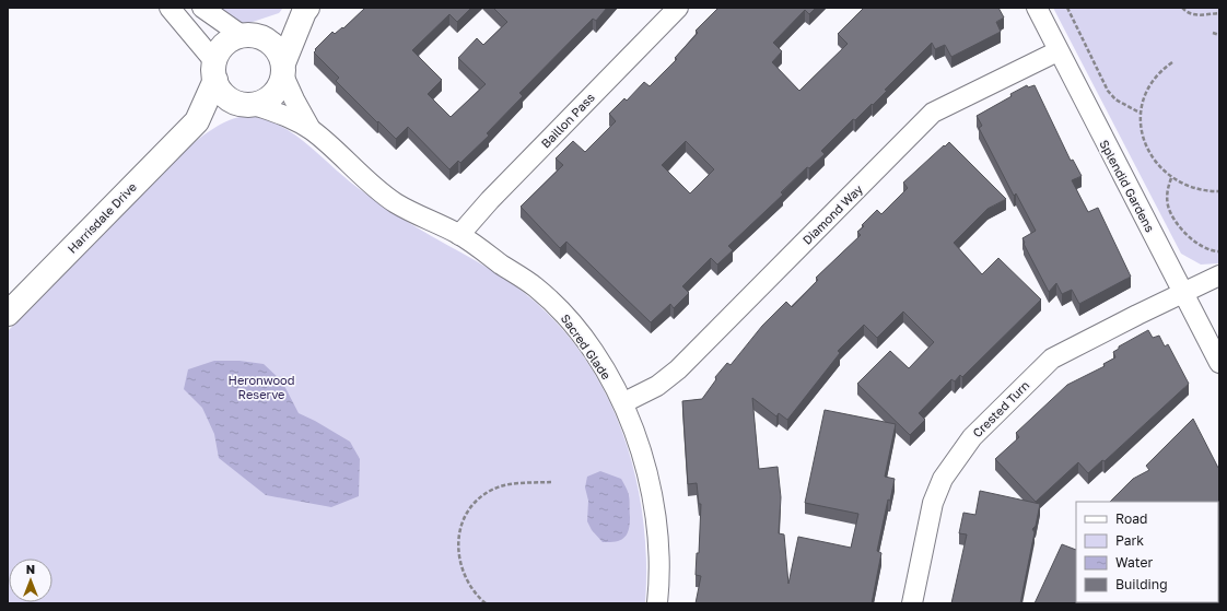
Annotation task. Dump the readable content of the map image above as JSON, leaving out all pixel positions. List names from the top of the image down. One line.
{"streets":{"street":["Baillon Pass","Splendid Gardens","Diamond Way","Harrisdale Drive","Sacred Glade","Crested Turn"]},"crossings":[["Baillon Pass","Sacred Glade"],["Splendid Gardens","Diamond Way"],["Splendid Gardens","Crested Turn"],["Diamond Way","Sacred Glade"],["Harrisdale Drive","Sacred Glade"]],"parks":["Heronwood Reserve"],"legend":["Road","Park","Water","Building"],"north":"top"}
